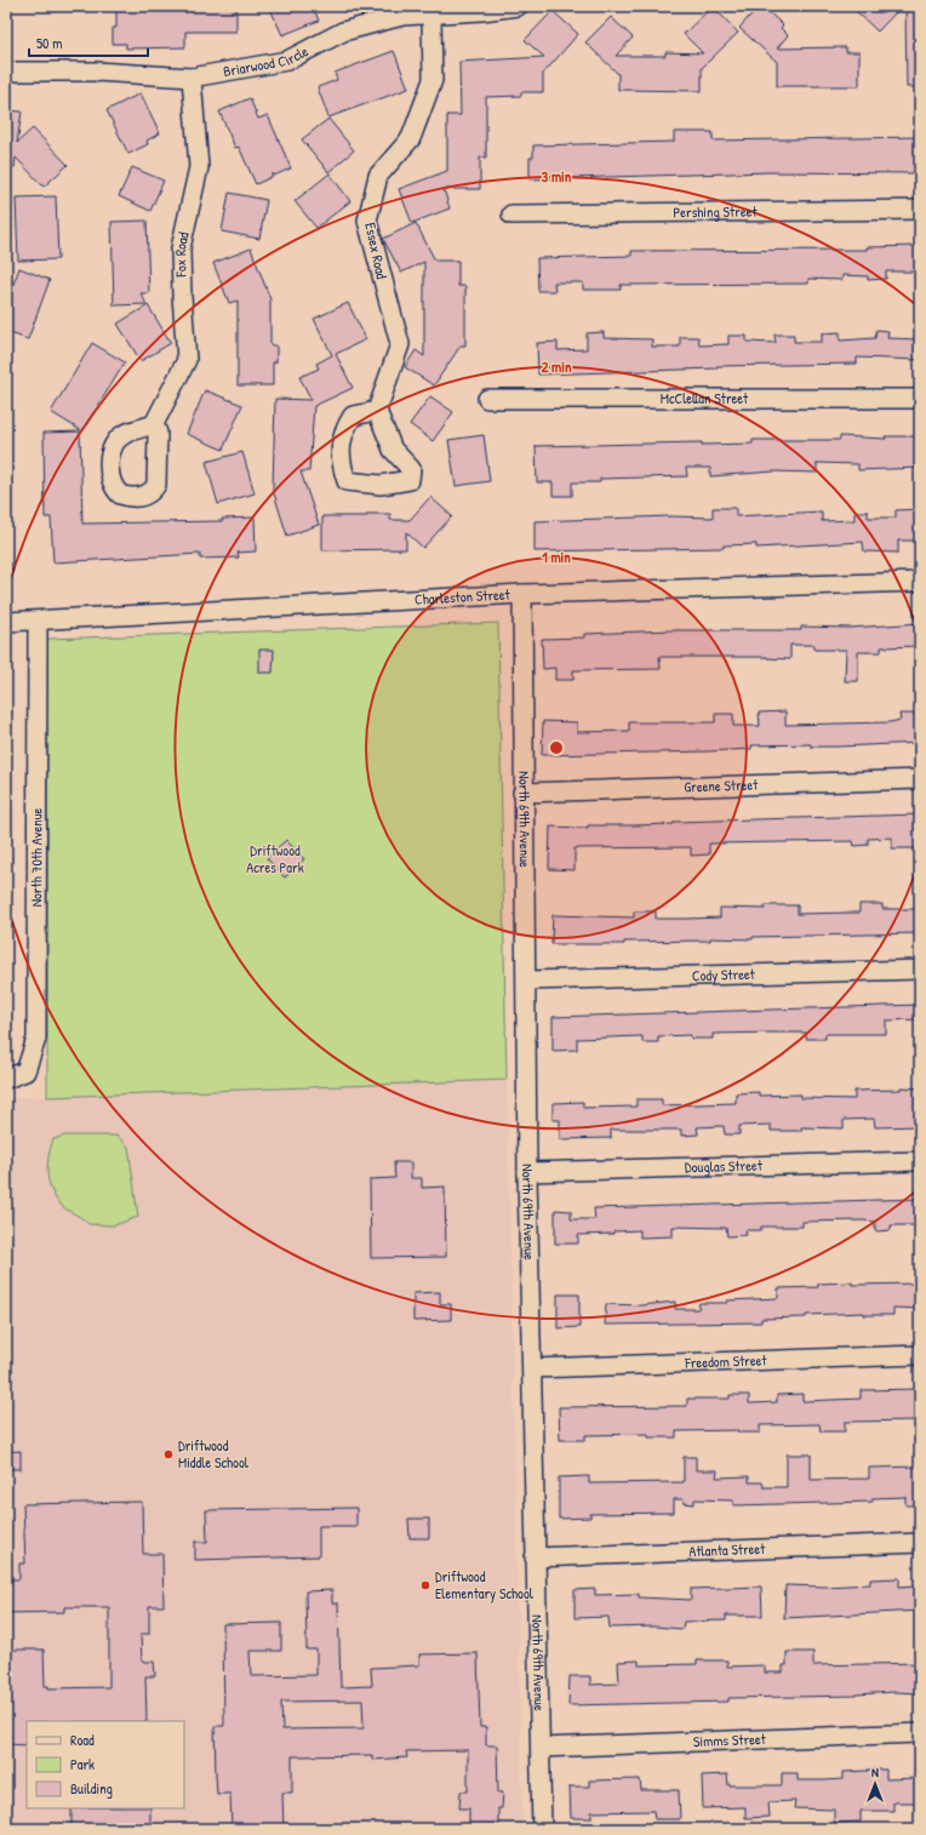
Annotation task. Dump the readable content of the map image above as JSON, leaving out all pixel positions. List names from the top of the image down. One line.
{"streets":{"street":["Briarwood Circle","Pershing Street","Essex Road","Fox Road","McClellan Street","Charleston Street","Greene Street","North 69th Avenue","North 70th Avenue","Cody Street","Douglas Street","Freedom Street","Atlanta Street","Simms Street"]},"crossings":[["Briarwood Circle","Essex Road"],["Briarwood Circle","Fox Road"],["Charleston Street","North 69th Avenue"],["Charleston Street","North 70th Avenue"],["Greene Street","North 69th Avenue"],["North 69th Avenue","Cody Street"],["North 69th Avenue","Douglas Street"],["North 69th Avenue","Freedom Street"],["North 69th Avenue","Atlanta Street"],["North 69th Avenue","Simms Street"]],"parks":["Driftwood Acres Park"],"places":["Driftwood Middle School","Driftwood Elementary School"],"legend":["Road","Park","Building"],"scale_bar":"50 m","north":"top","rings":["3 min","2 min","1 min"]}
